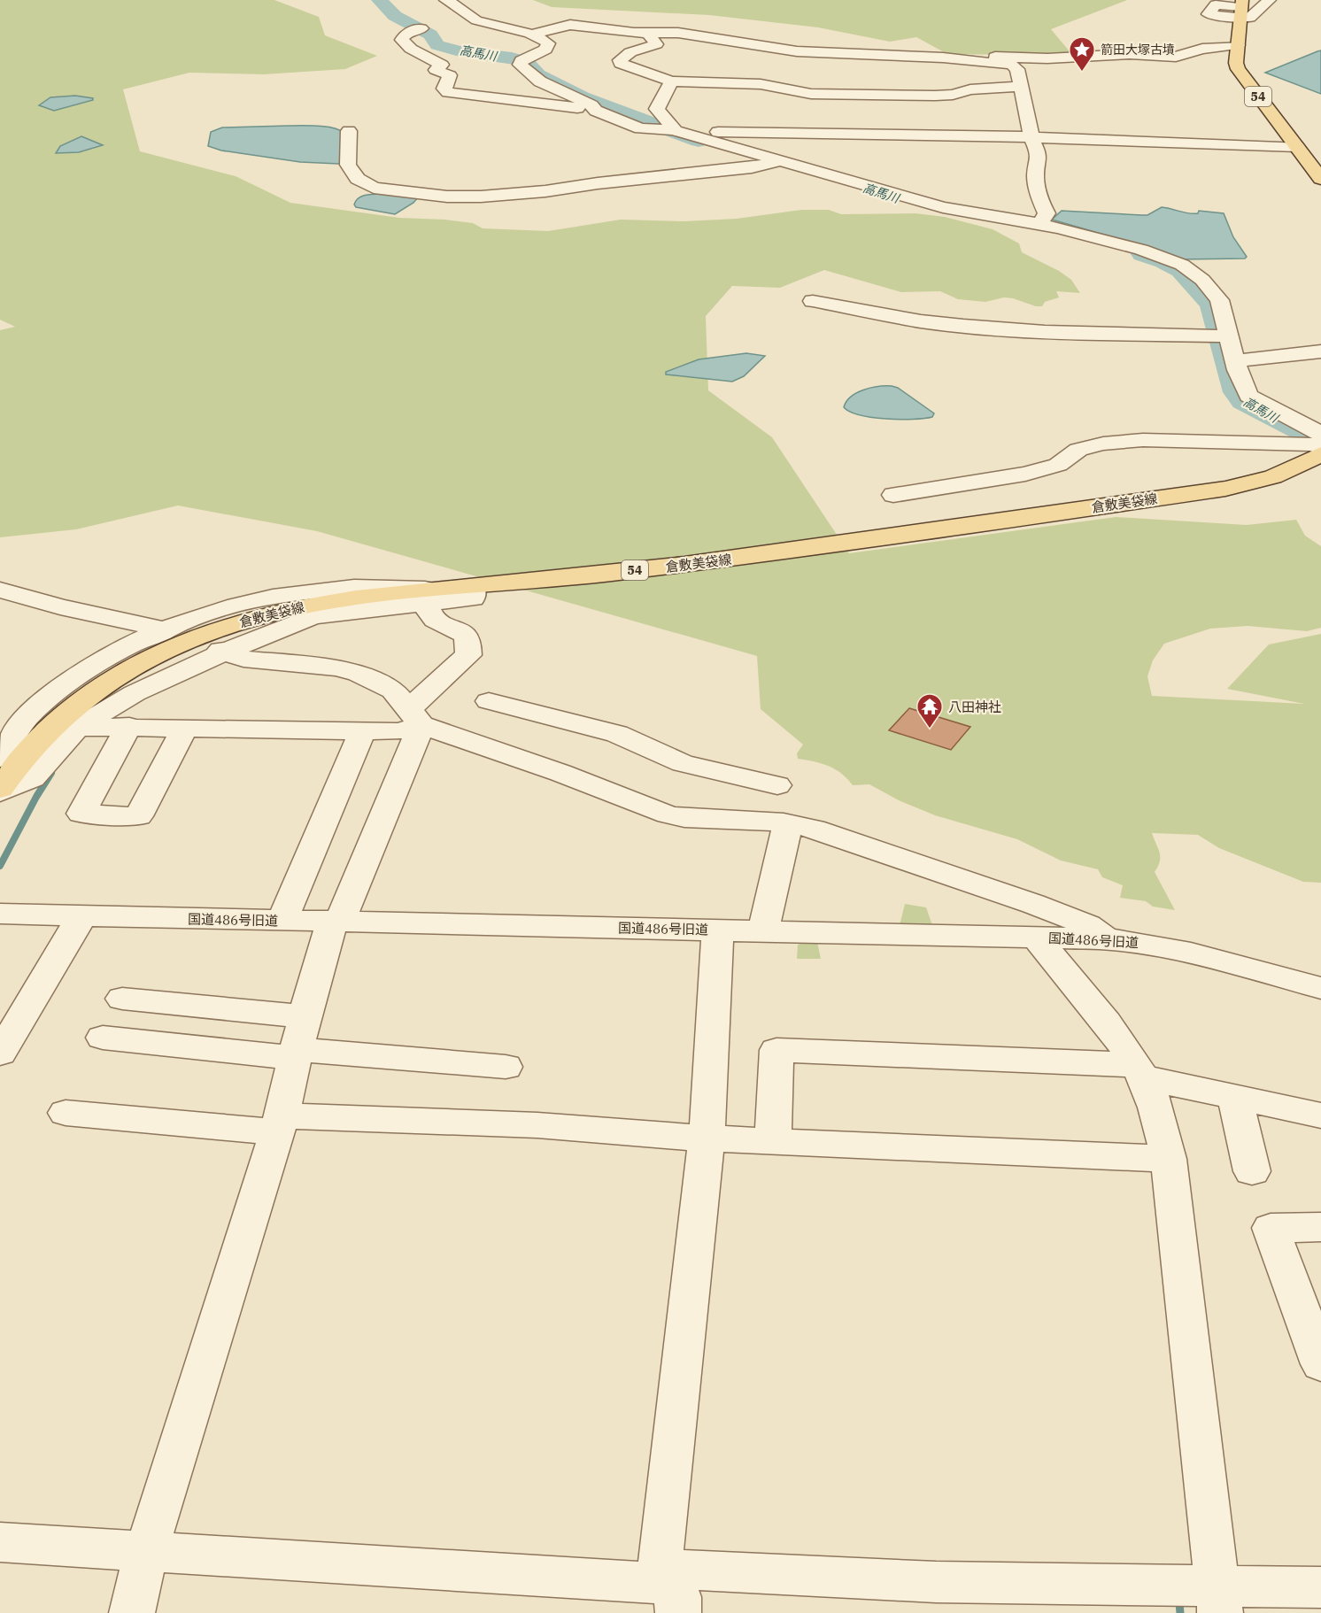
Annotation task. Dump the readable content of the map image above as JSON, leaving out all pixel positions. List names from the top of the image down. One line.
{"streets":{"main road":["54","倉敷美袋線"],"street":["国道486号旧道"]},"water":["高馬川"],"places":{"place":["箭田大塚古墳"],"temple":["八田神社"]}}
